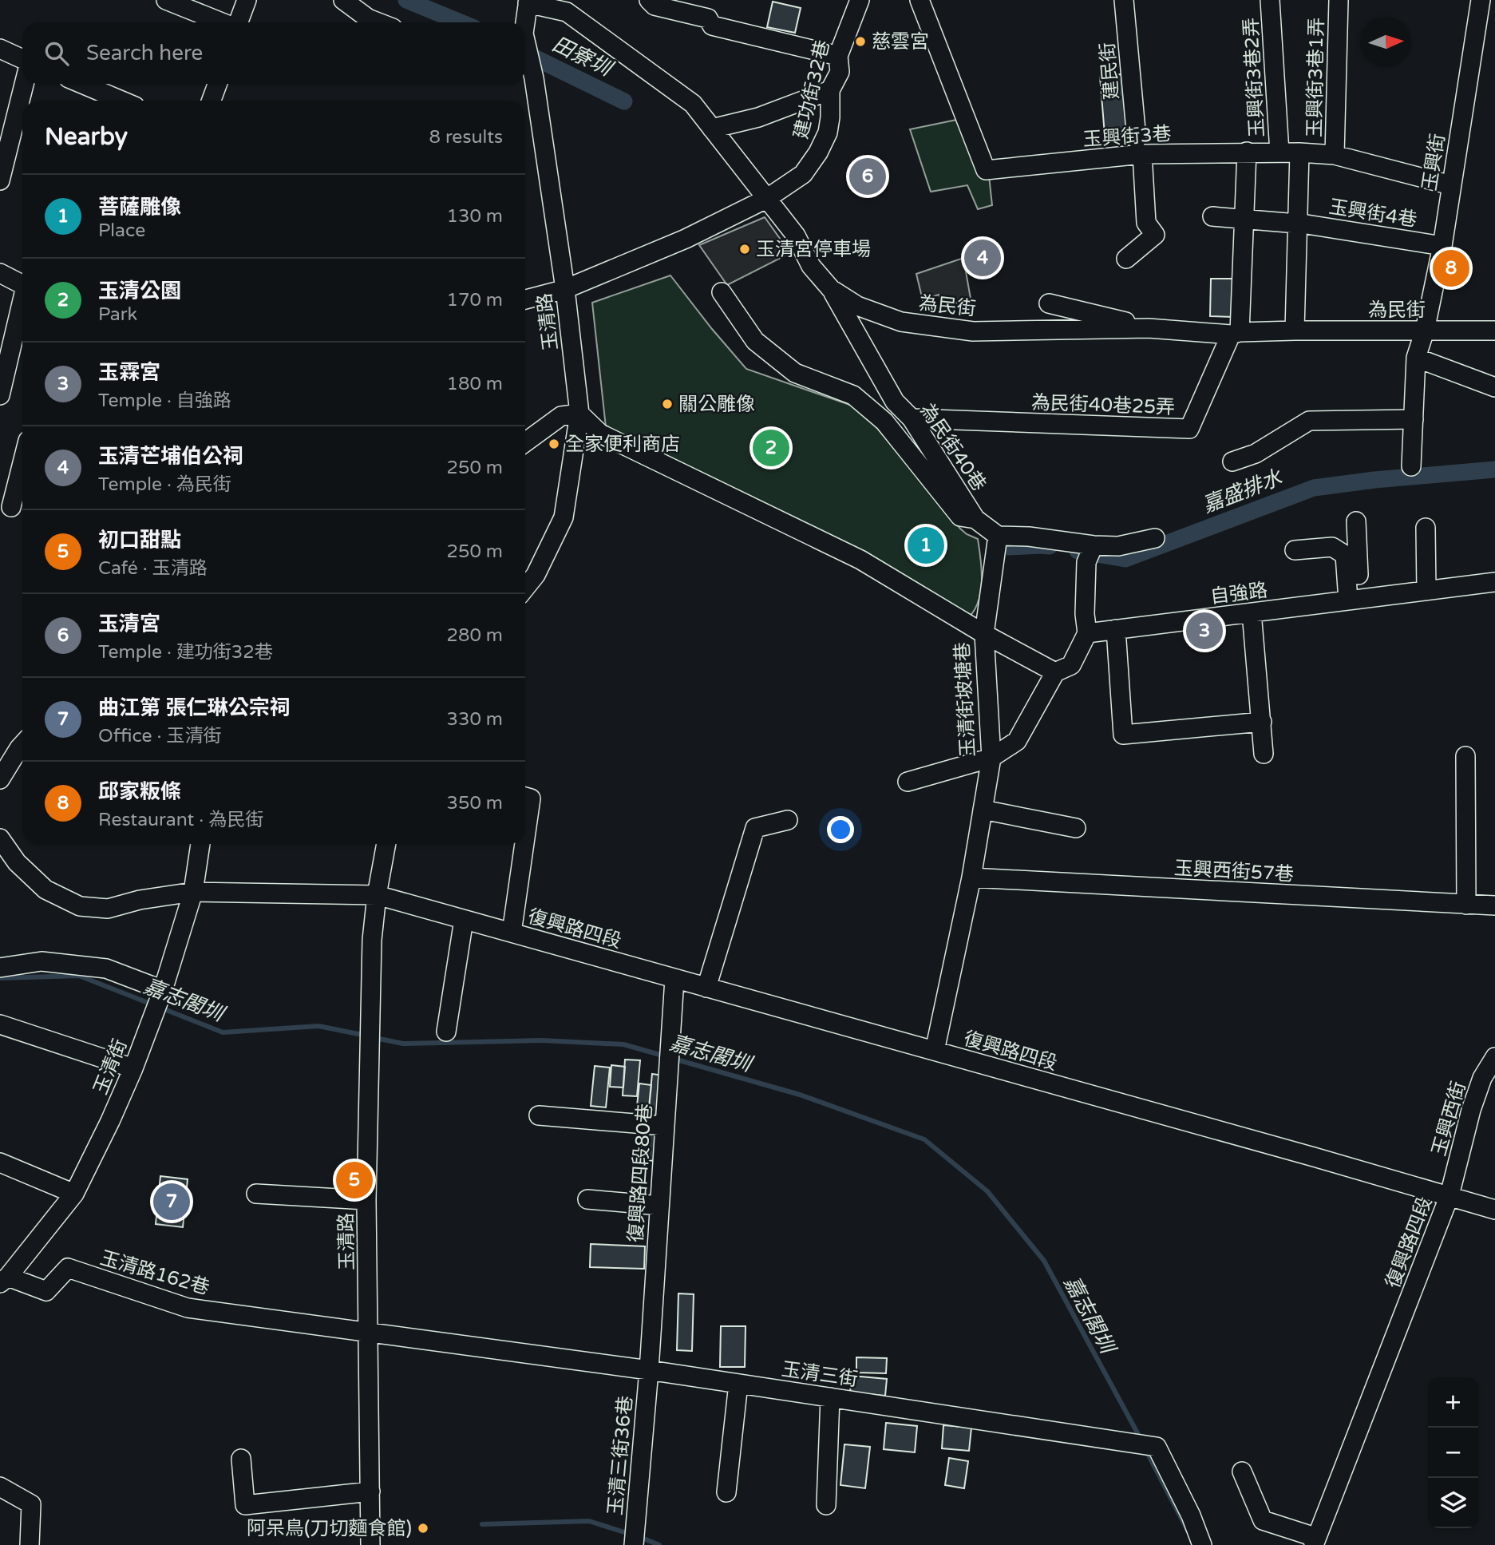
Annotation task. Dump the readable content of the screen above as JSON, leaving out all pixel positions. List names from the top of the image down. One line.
{"streets":{"street":["建民街","玉興街3巷2弄","玉興街3巷1弄","建功街32巷","玉興街3巷","玉興街","玉興街4巷","為民街","玉清路","為民街40巷25弄","為民街40巷","自強路","玉清街坡塘巷","玉興西街57巷","復興路四段","玉清街","玉興西街","復興路四段80巷","玉清路162巷","玉清三街","玉清三街36巷"]},"crossings":[["建民街","玉興街3巷"],["玉興街3巷2弄","玉興街3巷"],["玉興街3巷1弄","玉興街3巷"],["建功街32巷","為民街"],["建功街32巷","玉清路"],["玉興街3巷","玉興街"],["玉興街","玉興街4巷"],["玉興街","為民街"],["為民街","玉清路"],["為民街","為民街40巷25弄"],["為民街","為民街40巷"],["玉清路","玉清街坡塘巷"],["玉清路","復興路四段"],["玉清路","玉清路162巷"],["玉清路","玉清三街"],["為民街40巷25弄","為民街40巷"],["玉清街坡塘巷","玉興西街57巷"],["玉清街坡塘巷","復興路四段"],["復興路四段","玉清街"],["復興路四段","玉興西街"],["復興路四段","復興路四段80巷"],["玉清街","玉清路162巷"],["復興路四段80巷","玉清三街"],["復興路四段80巷","玉清三街36巷"],["玉清路162巷","玉清三街"],["玉清三街","玉清三街36巷"]],"water":["田寮圳","嘉盛排水","嘉志閣圳"],"places":["慈雲宮","玉清宮停車場","關公雕像","全家便利商店","阿呆鳥(刀切麵食館)"],"north":"right","page":{"search":"Search here","heading":["Nearby","8 results"],"pins":["6","4","8","2","1","3","5","7"],"list":[{"mark":"1","name":"菩薩雕像","note":"Place","value":"130 m"},{"mark":"2","name":"玉清公園","note":"Park","value":"170 m"},{"mark":"3","name":"玉霖宮","note":"Temple · 自強路","value":"180 m"},{"mark":"4","name":"玉清芒埔伯公祠","note":"Temple · 為民街","value":"250 m"},{"mark":"5","name":"初口甜點","note":"Café · 玉清路","value":"250 m"},{"mark":"6","name":"玉清宮","note":"Temple · 建功街32巷","value":"280 m"},{"mark":"7","name":"曲江第 張仁琳公宗祠","note":"Office · 玉清街","value":"330 m"},{"mark":"8","name":"邱家粄條","note":"Restaurant · 為民街","value":"350 m"}],"map_buttons":["+","−"]}}
